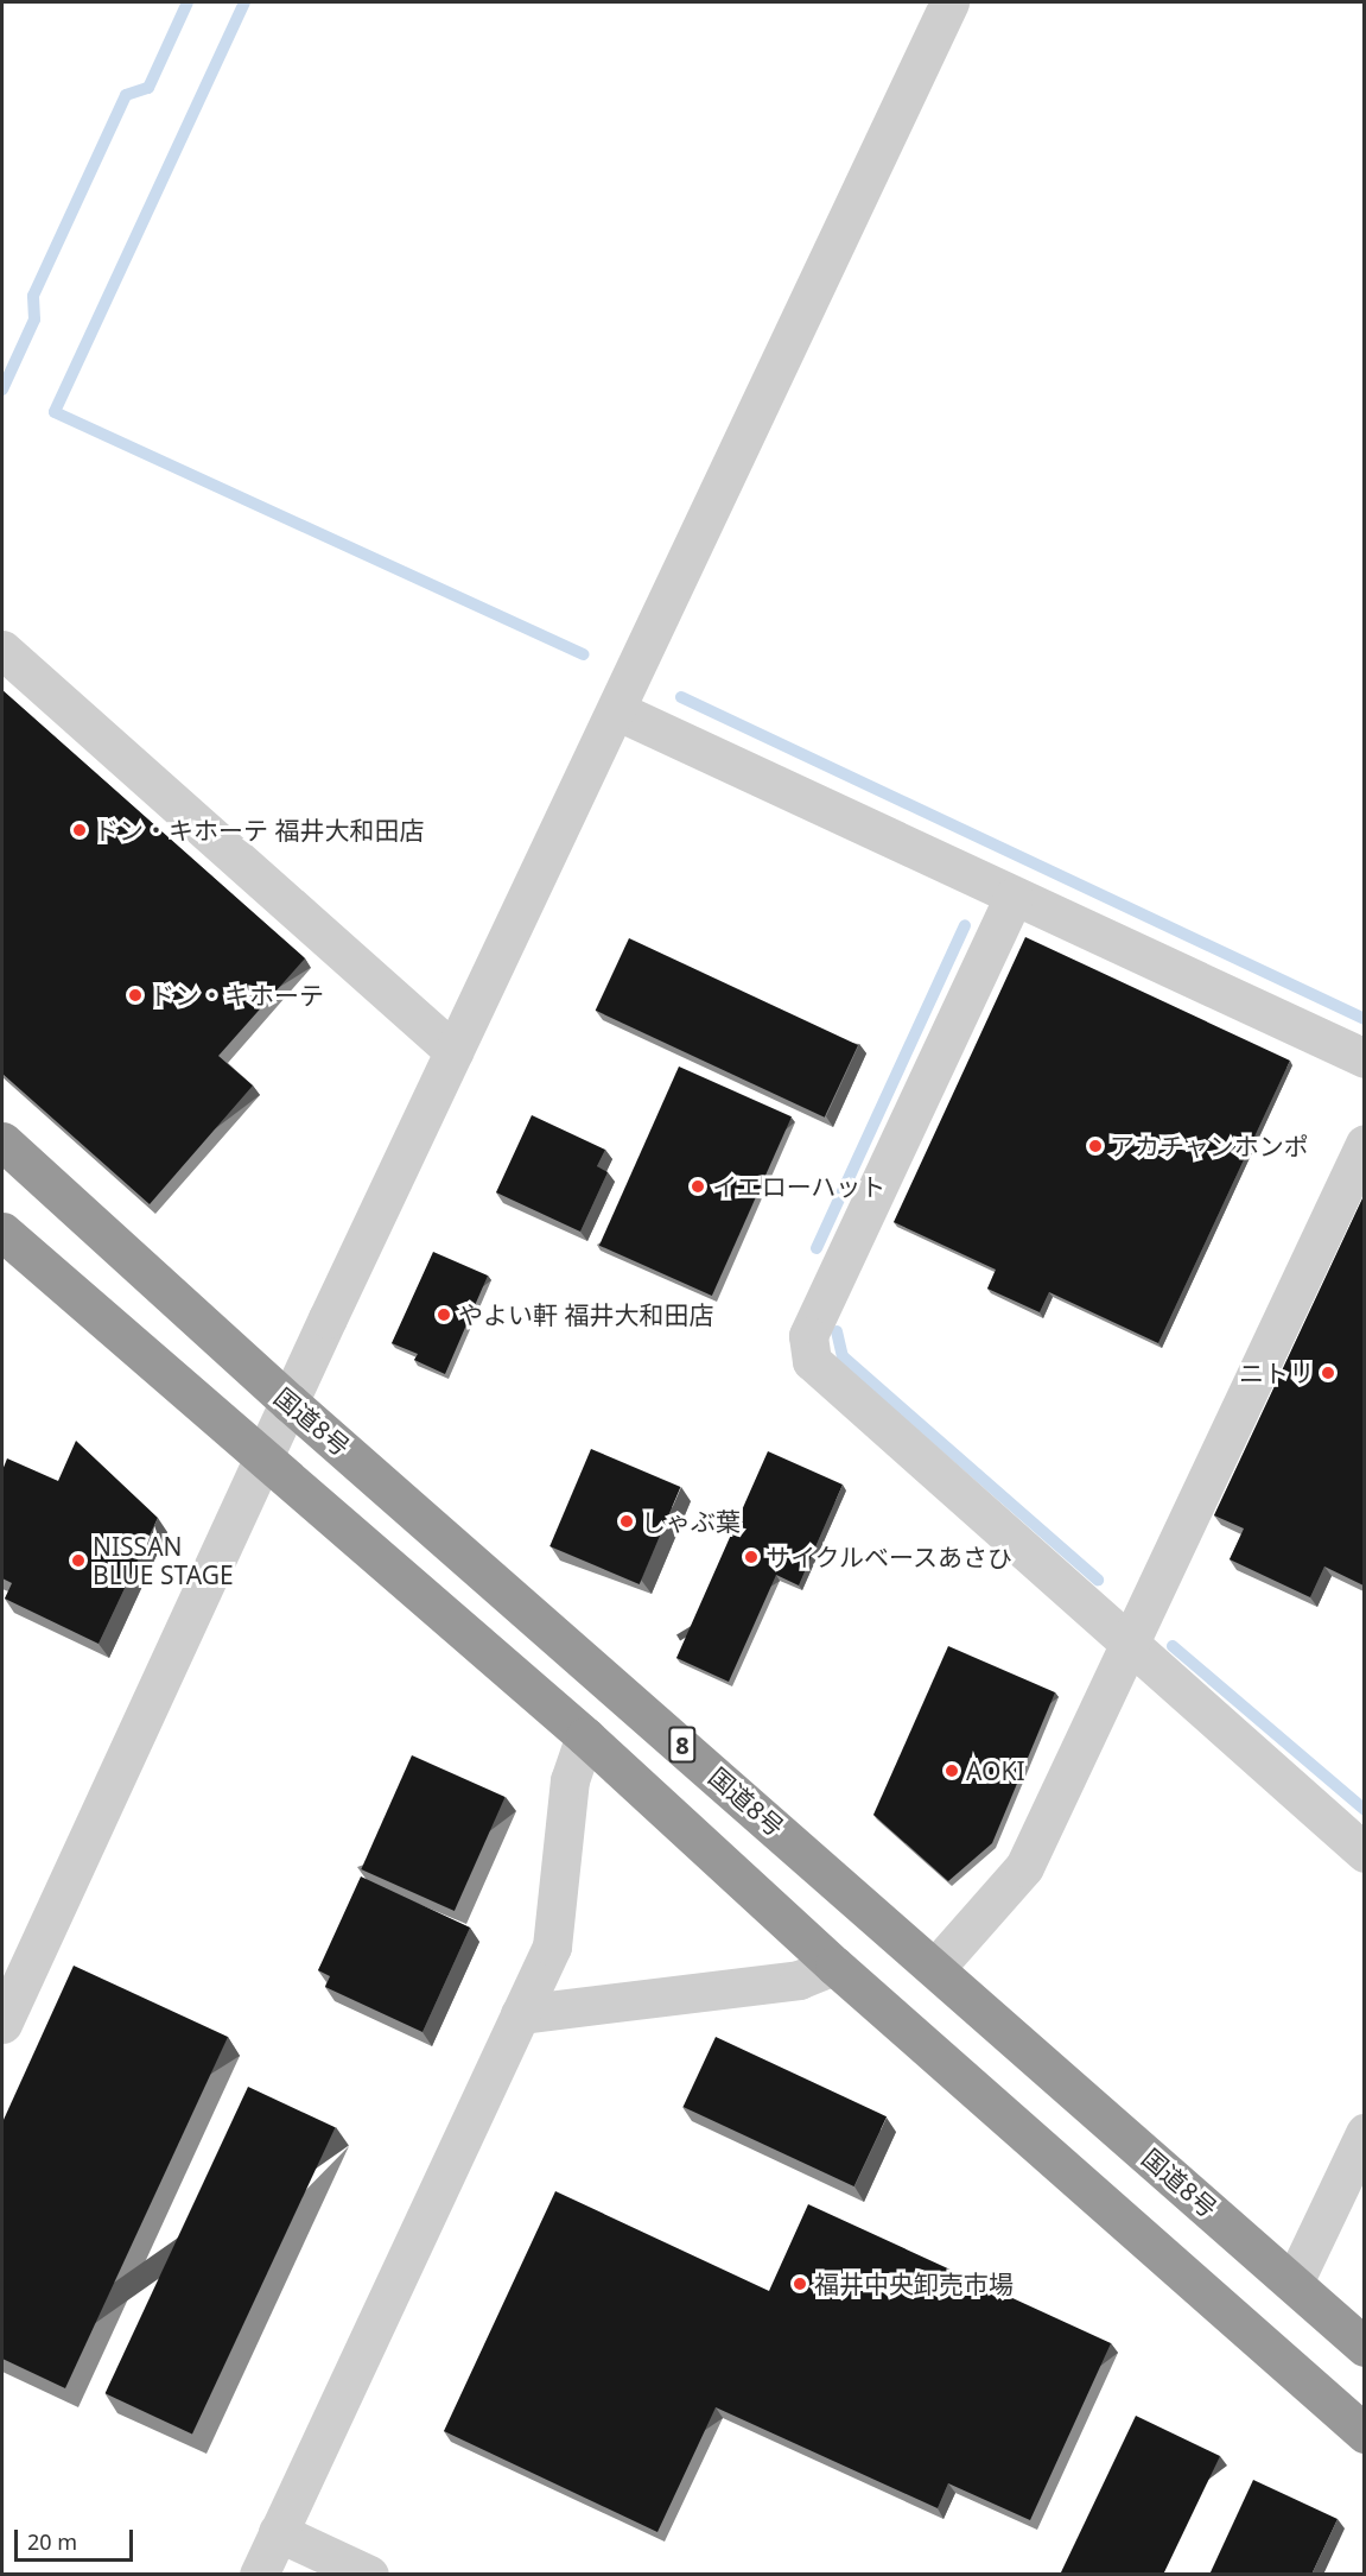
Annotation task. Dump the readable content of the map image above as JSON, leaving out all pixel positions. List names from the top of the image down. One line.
{"streets":{"highway":["国道8号","8"]},"places":["ドン・キホーテ 福井大和田店","ドン・キホーテ","アカチャンホンポ","イエローハット","やよい軒 福井大和田店","ニトリ","しゃぶ葉","サイクルベースあさひ","NISSAN BLUE STAGE","AOKI","福井中央卸売市場"],"scale_bar":"20 m"}
